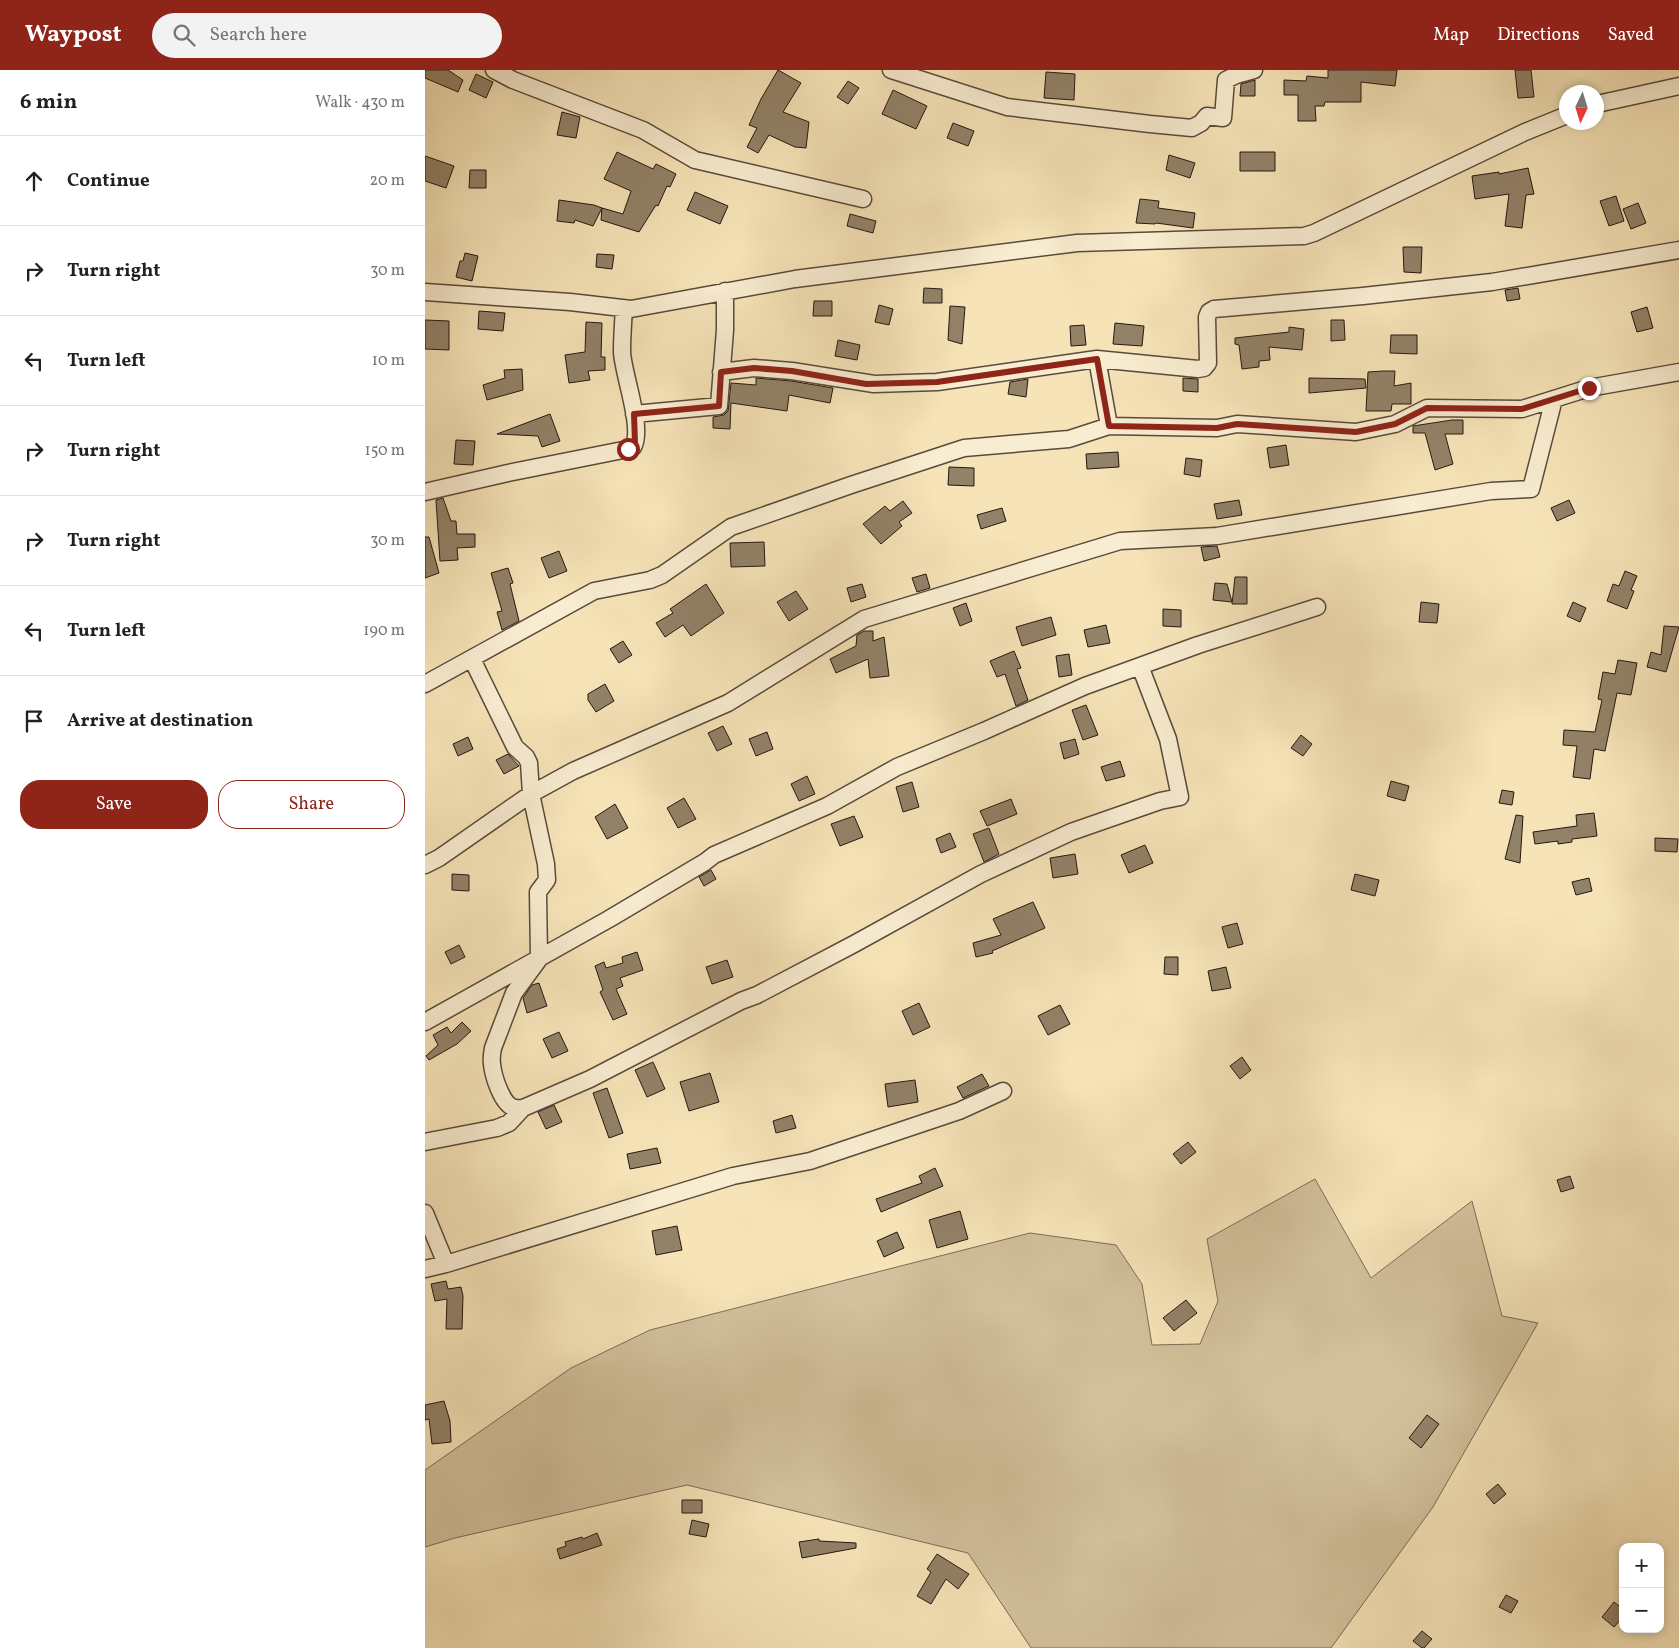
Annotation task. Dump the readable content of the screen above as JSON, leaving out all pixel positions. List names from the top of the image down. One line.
{"north":"bottom","page":{"header":"Waypost","search":"Search here","nav":["Map","Directions","Saved"],"heading":["6 min","Walk · 430 m"],"list":[["Continue","20 m"],["Turn right","30 m"],["Turn left","10 m"],["Turn right","150 m"],["Turn right","30 m"],["Turn left","190 m"],"Arrive at destination"],"buttons":["Save","Share"],"map_buttons":["+","−"]}}
